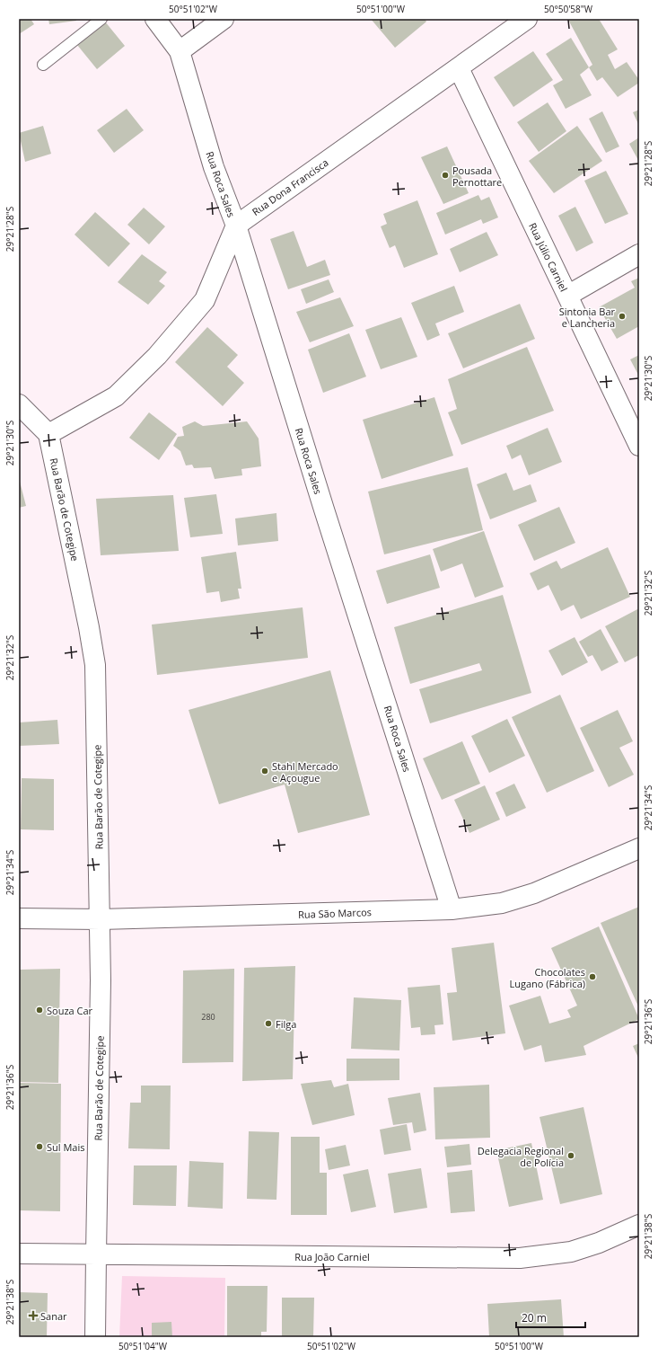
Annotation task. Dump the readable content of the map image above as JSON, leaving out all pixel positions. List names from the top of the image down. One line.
{"streets":{"street":["Rua Roca Sales","Rua Dona Francisca","Rua Júlio Carniel","Rua Barão de Cotegipe","Rua São Marcos","Rua João Carniel"]},"crossings":[["Rua Roca Sales","Rua Dona Francisca"],["Rua Roca Sales","Rua São Marcos"],["Rua Dona Francisca","Rua Júlio Carniel"],["Rua Barão de Cotegipe","Rua São Marcos"],["Rua Barão de Cotegipe","Rua João Carniel"]],"places":{"other":["Pousada Pernottare","Sintonia Bar e Lancheria","Stahl Mercado e Açougue","Chocolates Lugano (Fábrica)","Souza Car","Filga","Sul Mais","Delegacia Regional de Polícia"],"health":["Sanar"]},"house_numbers":["280"],"scale_bar":"20 m","coordinates":["50°51'02\"W","50°51'00\"W","50°50'58\"W","29°21'28\"S","29°21'30\"S","29°21'32\"S","29°21'34\"S","29°21'36\"S","29°21'38\"S","50°51'04\"W"]}
